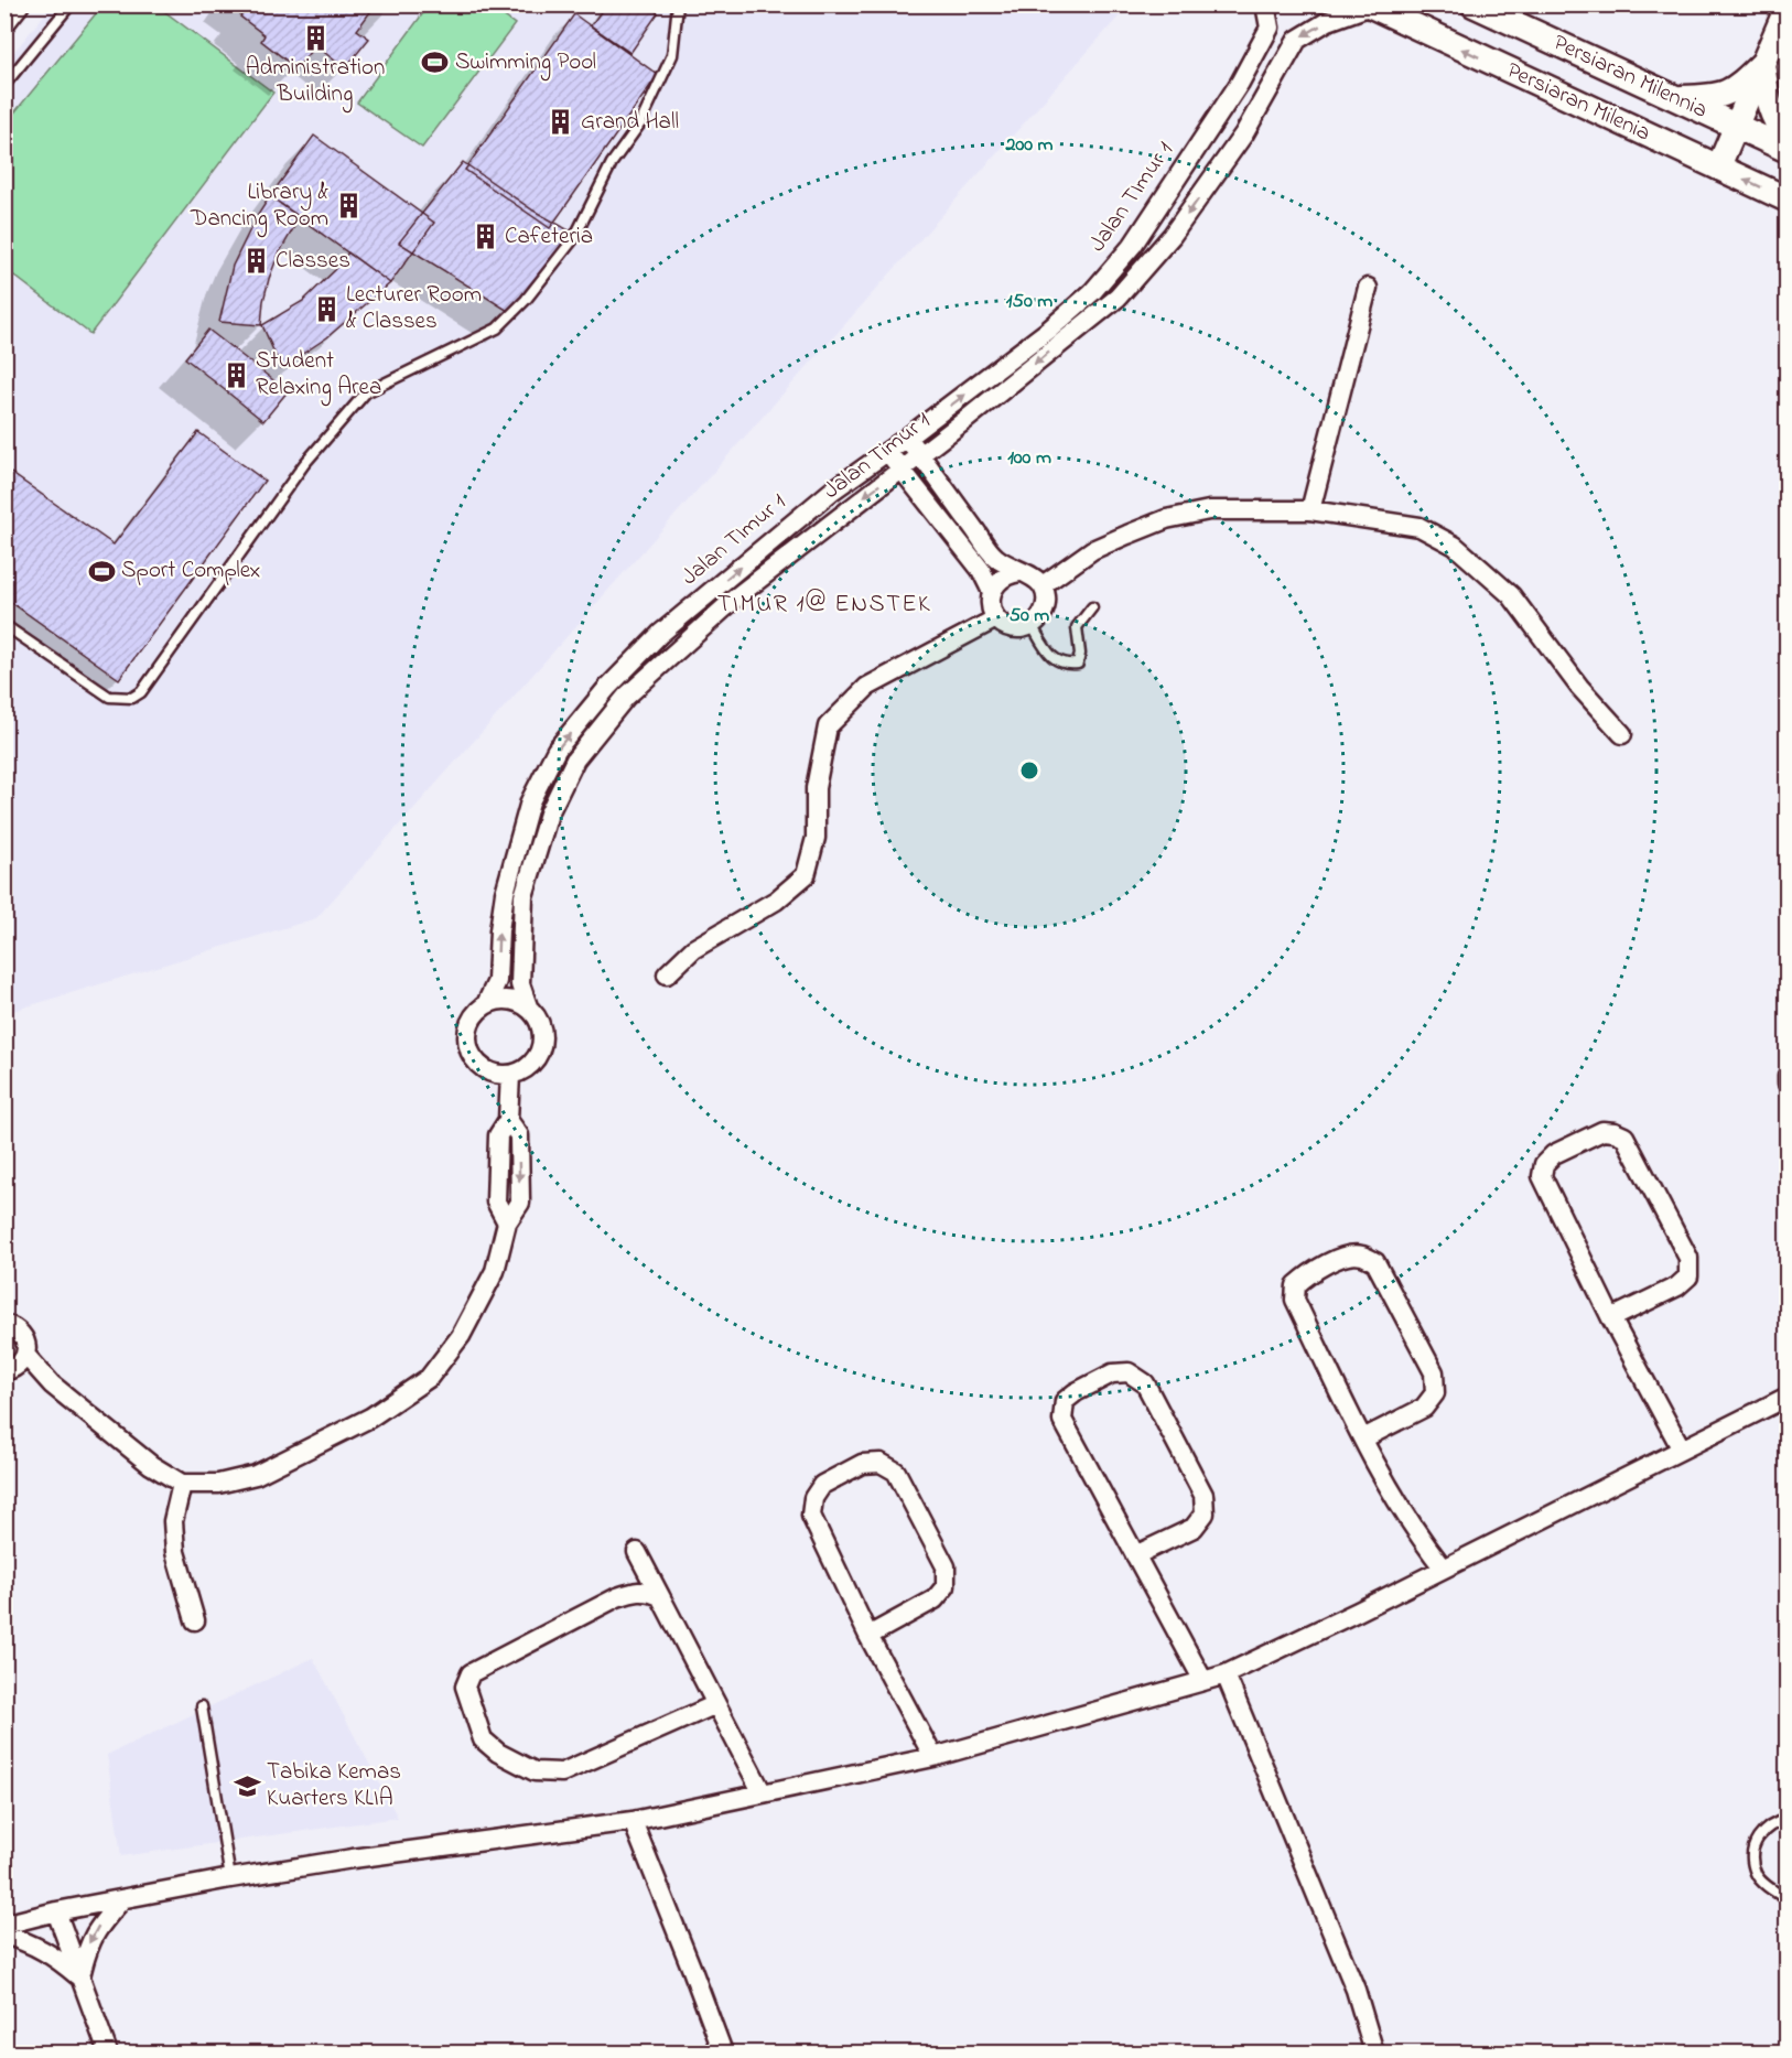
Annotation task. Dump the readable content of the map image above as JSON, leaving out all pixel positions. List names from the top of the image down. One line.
{"streets":{"main road":["Persiaran Milennia","Persiaran Milenia"],"street":["Jalan TImur 1","Jalan Timur 1"]},"crossings":[["Persiaran Milenia","Jalan Timur 1"],["Jalan TImur 1","Jalan Timur 1"]],"one_way":["Persiaran Milenia","Jalan TImur 1","Jalan Timur 1"],"districts":["TIMUR 1@ ENSTEK"],"places":{"building":["Administration Building","Grand Hall","Library & Dancing Room","Cafeteria","Classes","Lecturer Room & Classes","Student Relaxing Area"],"sports":["Swimming Pool","Sport Complex"],"school or university":["Tabika Kemas Kuarters KLIA"]},"rings":["200 m","150 m","100 m","50 m"]}
